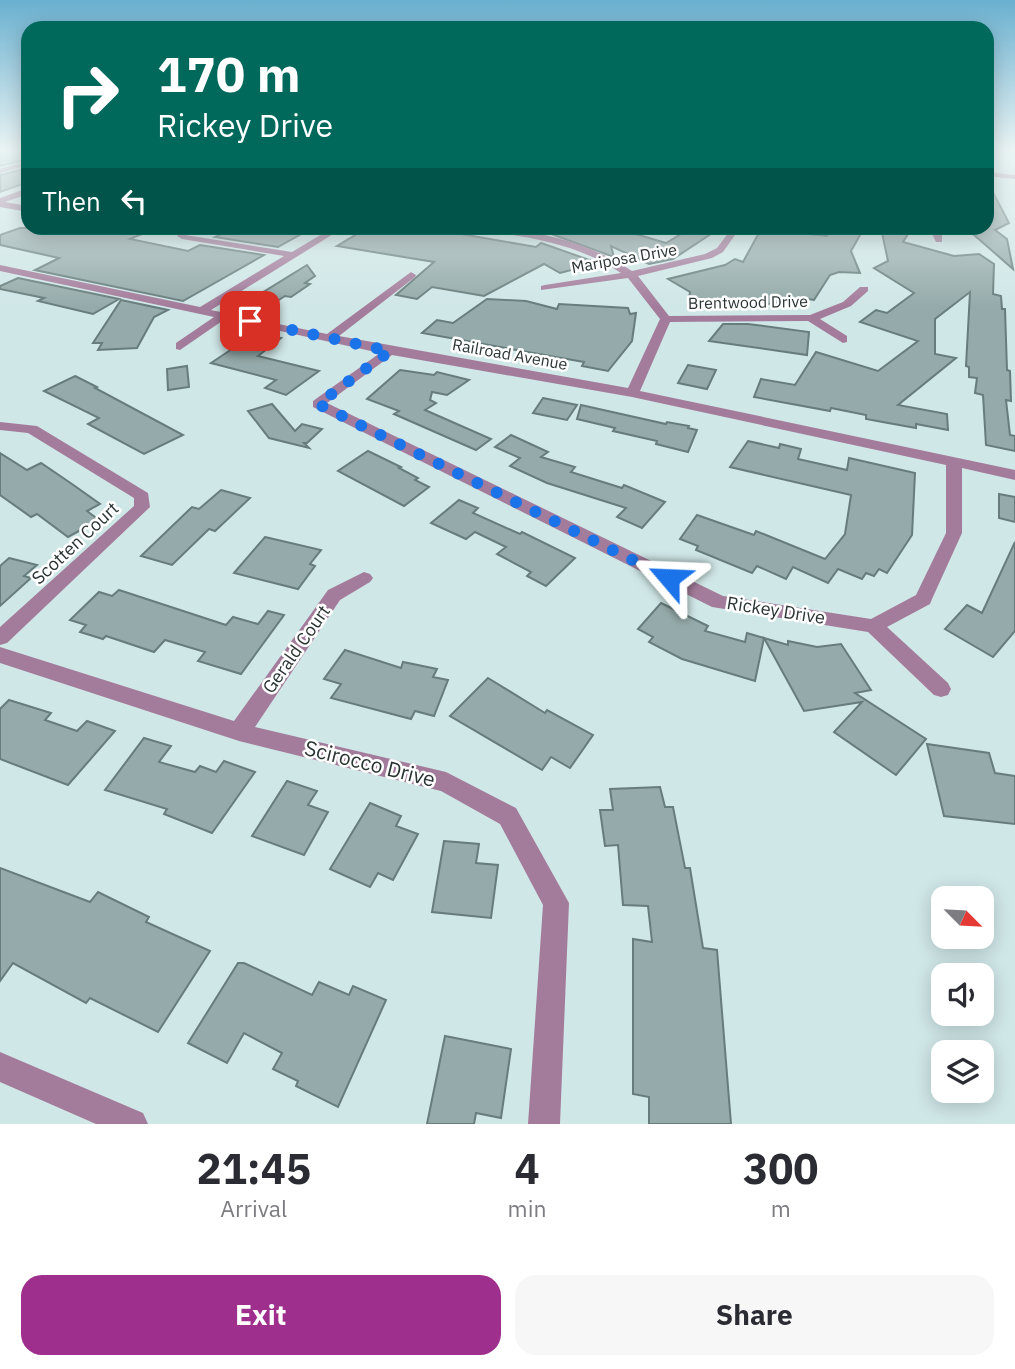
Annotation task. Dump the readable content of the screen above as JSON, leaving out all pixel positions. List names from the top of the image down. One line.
{"streets":{"street":["Mariposa Drive","Brentwood Drive","Railroad Avenue","Scotten Court","Rickey Drive","Gerald Court","Scirocco Drive"]},"crossings":[["Railroad Avenue","Rickey Drive"],["Gerald Court","Scirocco Drive"]],"north":"bottom right","page":{"turn":["170 m","Rickey Drive"],"then":"Then","eta":["21:45","Arrival","4","min","300","m"],"buttons":["Exit","Share"]}}
